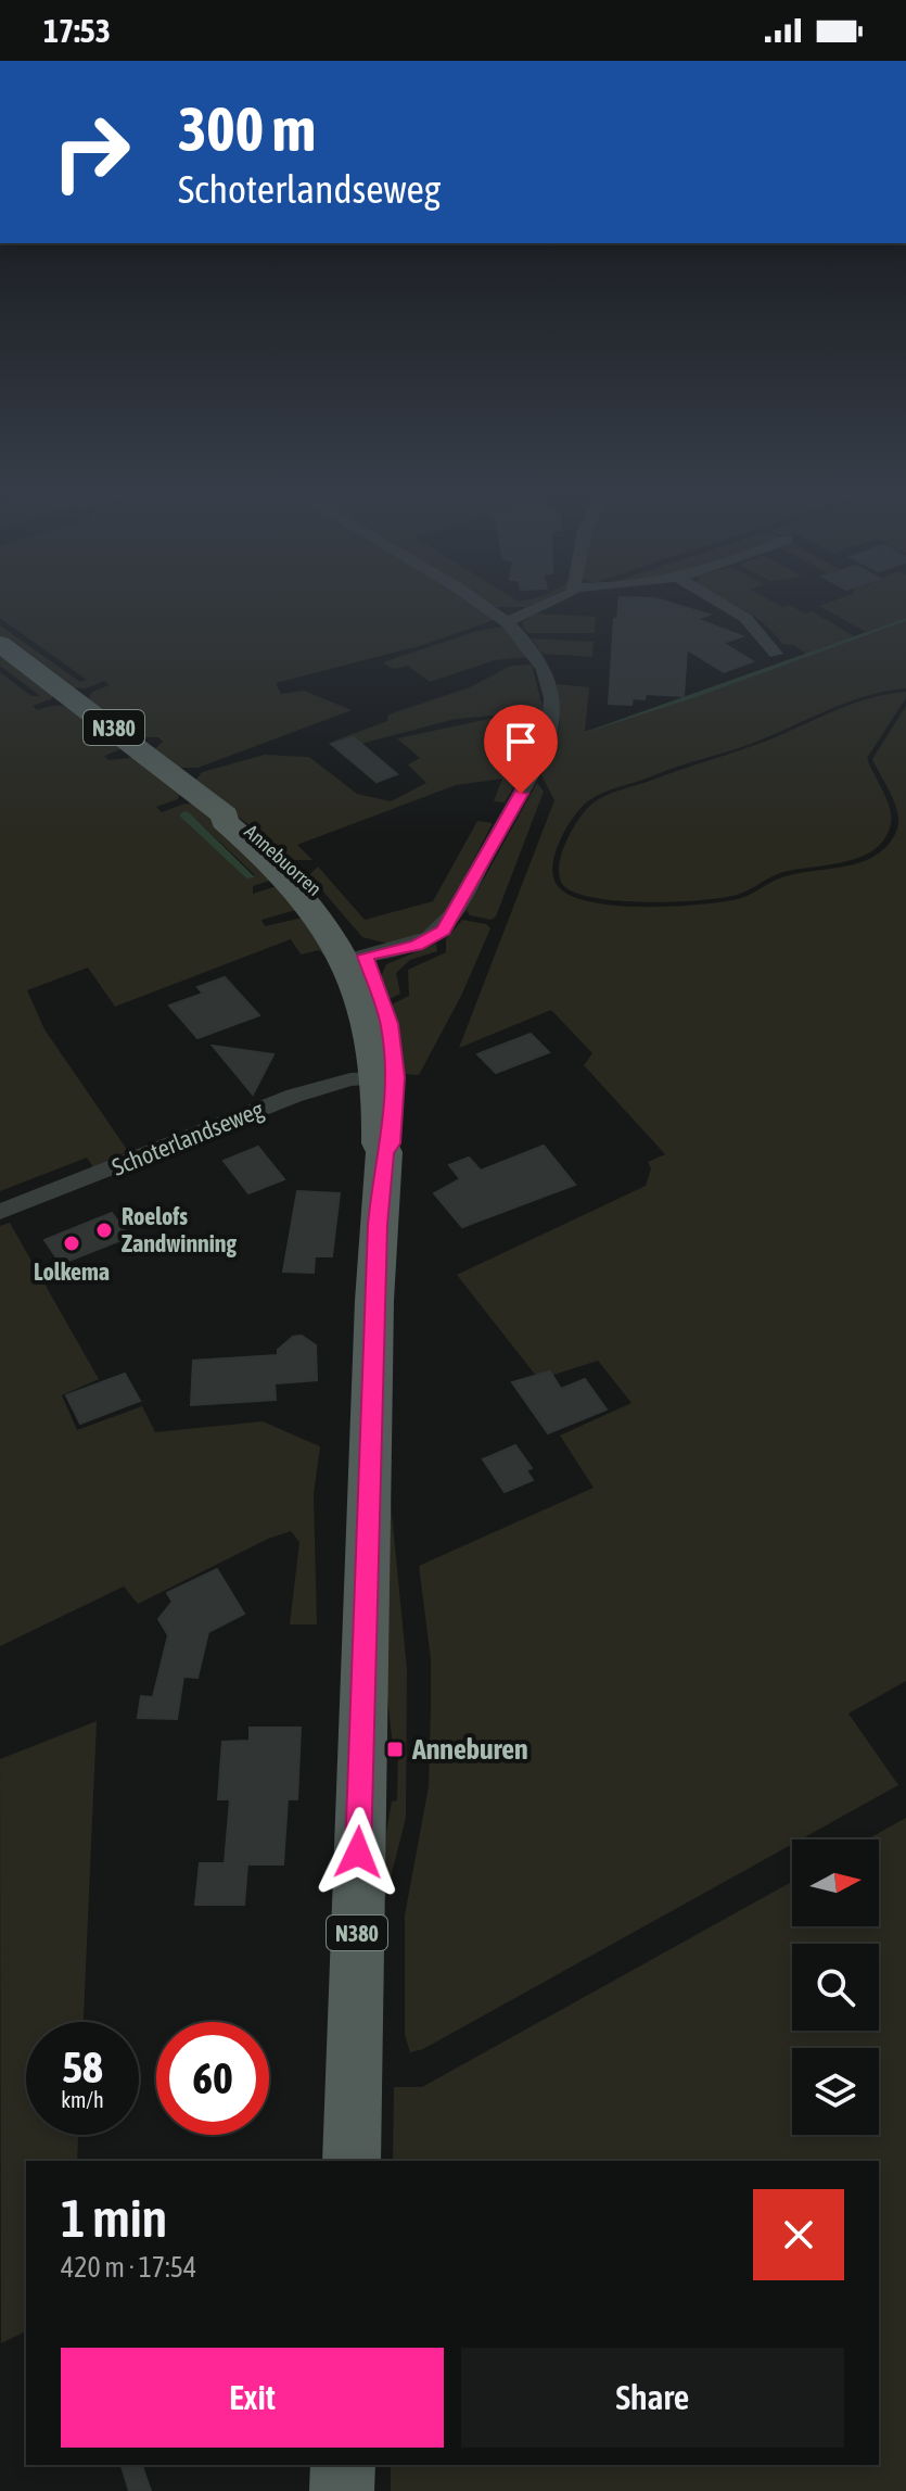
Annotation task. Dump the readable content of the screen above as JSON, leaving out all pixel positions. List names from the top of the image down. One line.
{"streets":{"main road":["N380","Annebuorren"],"street":["Schoterlandseweg"]},"crossings":[["N380","Annebuorren"],["N380","Schoterlandseweg"]],"places":{"other":["Roelofs Zandwinning","Lolkema"],"transit":["Anneburen"]},"north":"right","page":{"status":"17:53","turn":["300 m","Schoterlandseweg"],"speed":"58 km/h","limit":"60","heading":["1 min","420 m · 17:54"],"buttons":["Exit","Share"]}}
